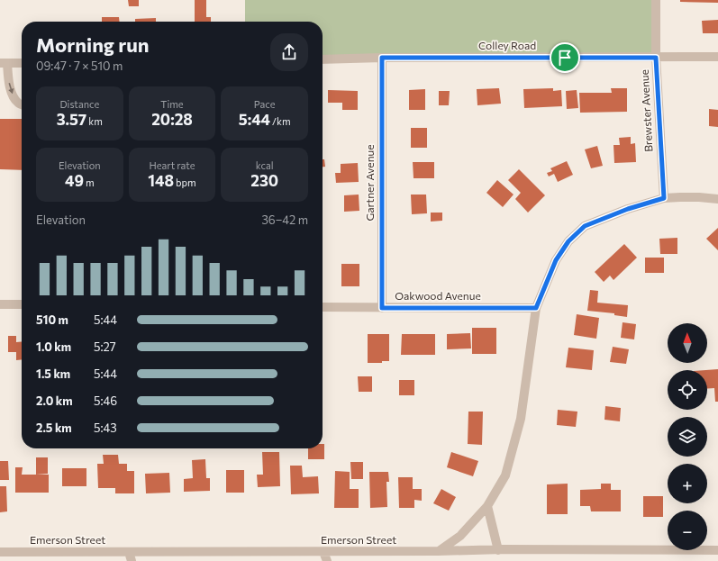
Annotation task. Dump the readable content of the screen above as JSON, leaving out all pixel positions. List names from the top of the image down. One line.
{"streets":{"street":["Colley Road","Brewster Avenue","Gartner Avenue","Oakwood Avenue","Emerson Street"]},"crossings":[["Colley Road","Brewster Avenue"],["Colley Road","Gartner Avenue"],["Gartner Avenue","Oakwood Avenue"]],"north":"top","page":{"heading":["Morning run","09:47 · 7 × 510 m"],"stats":[["Distance","3.57 km"],["Time","20:28"],["Pace","5:44 /km"],["Elevation","49 m"],["Heart rate","148 bpm"],["kcal","230"]],"chart":["Elevation","36–42 m"],"list":[{"name":"510 m","note":"5:44"},{"name":"1.0 km","note":"5:27"},{"name":"1.5 km","note":"5:44"},{"name":"2.0 km","note":"5:46"},{"name":"2.5 km","note":"5:43"}],"map_buttons":["+","−"]}}
